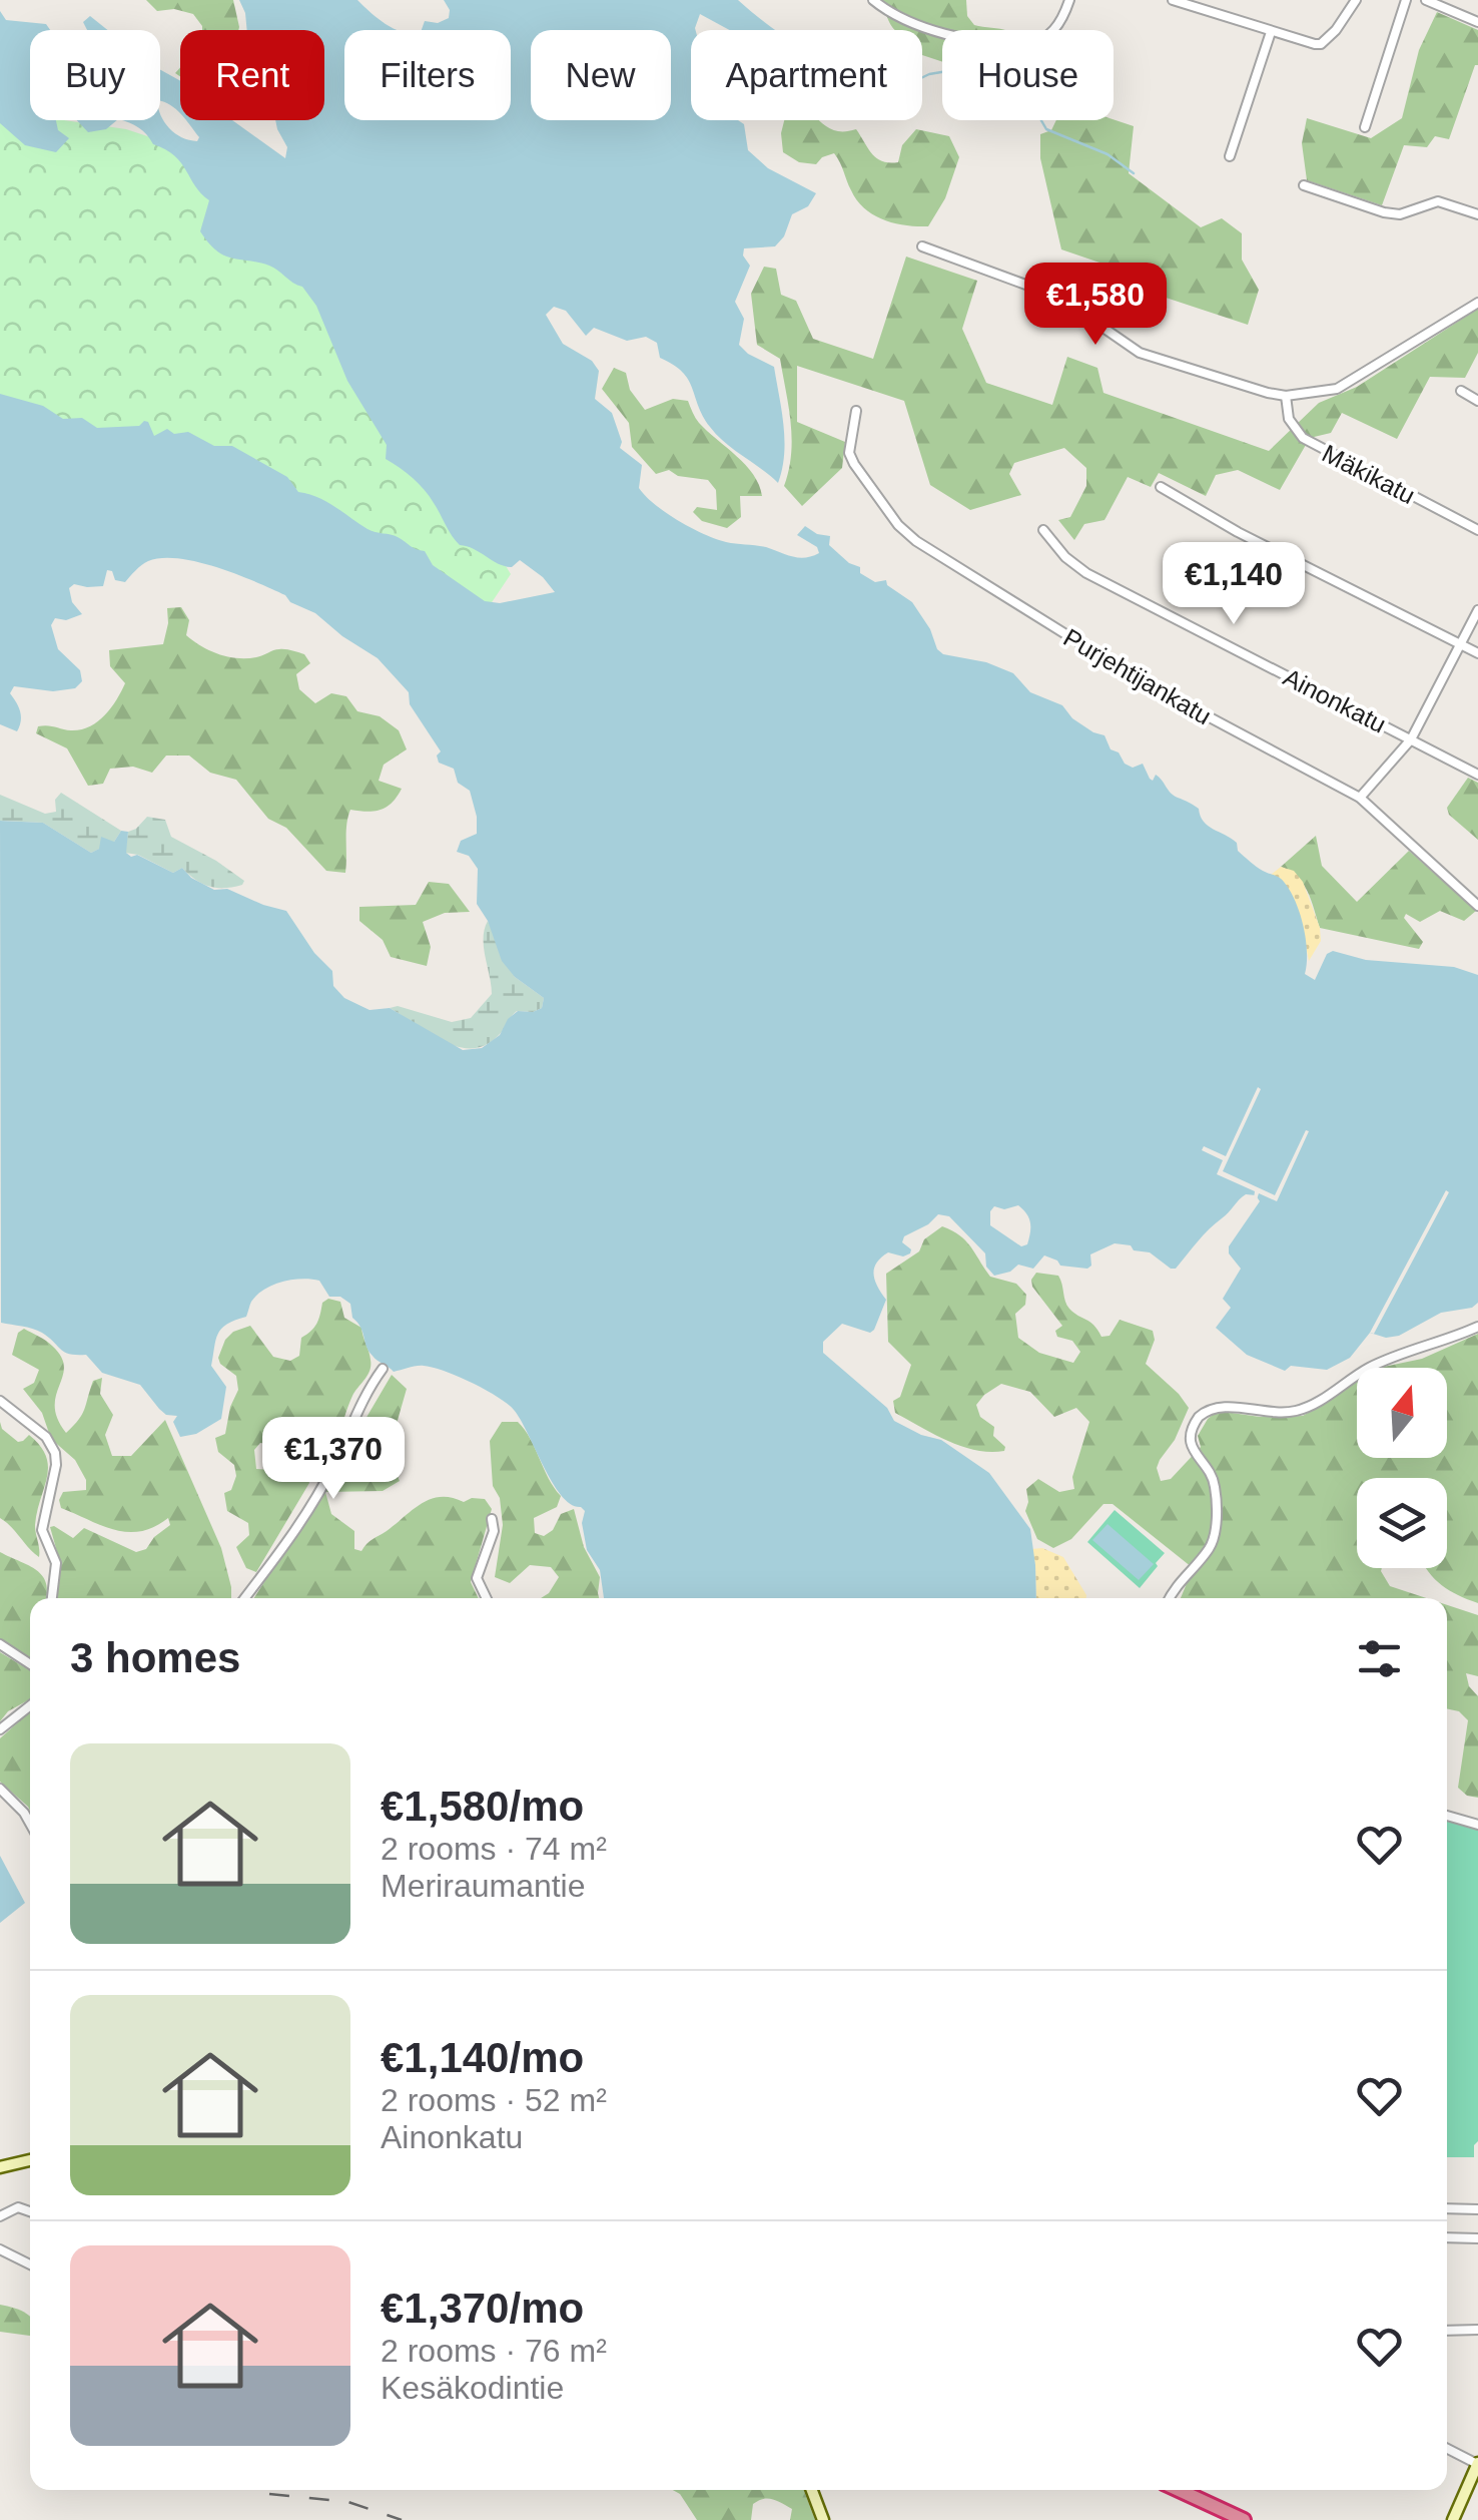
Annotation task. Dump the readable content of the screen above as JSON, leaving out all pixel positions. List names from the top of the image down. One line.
{"streets":{"street":["Mäkikatu","Purjehtijankatu","Ainonkatu"]},"north":"top","page":{"chip":["Buy","Rent","Filters","New","Apartment","House"],"price":["€1,580","€1,140","€1,370"],"heading":"3 homes","list":[{"name":"€1,580/mo","note":"2 rooms · 74 m² · Meriraumantie"},{"name":"€1,140/mo","note":"2 rooms · 52 m² · Ainonkatu"},{"name":"€1,370/mo","note":"2 rooms · 76 m² · Kesäkodintie"}]}}
